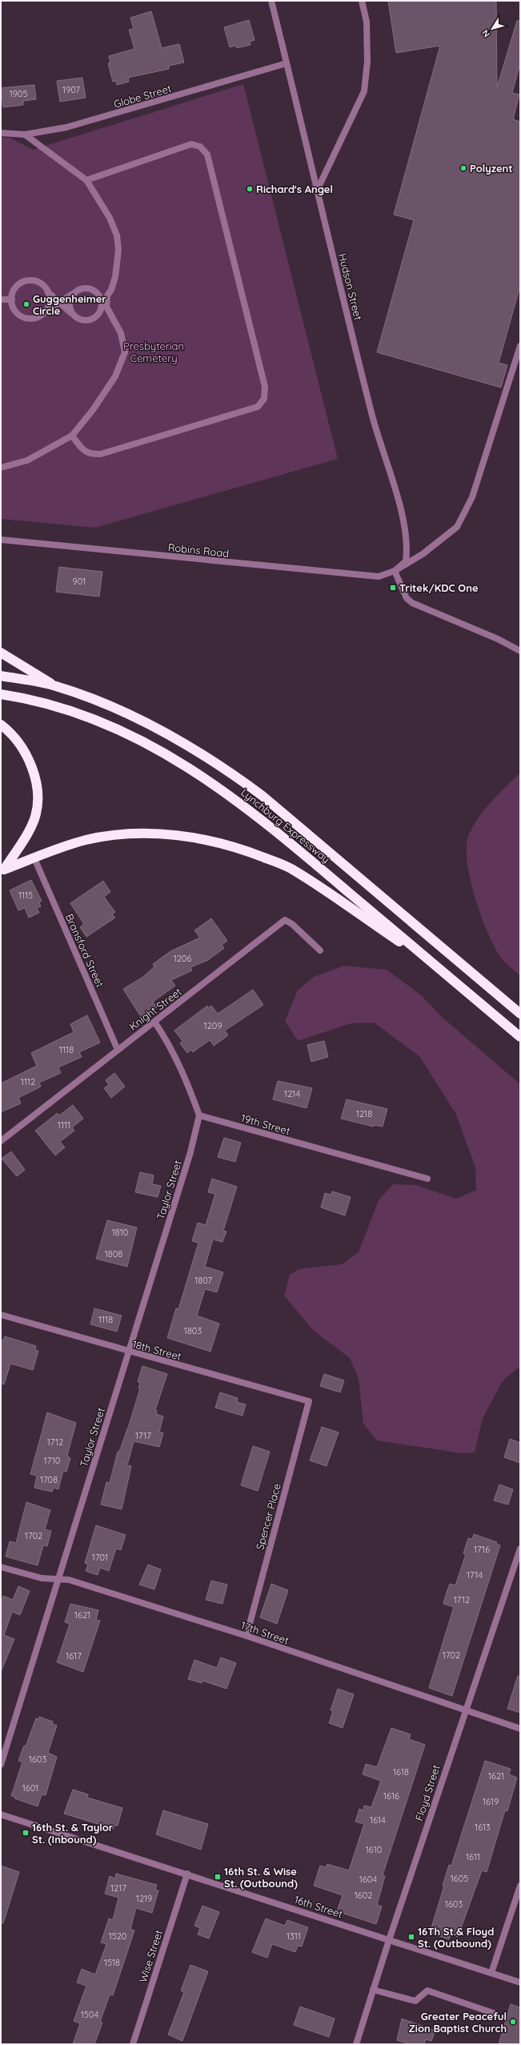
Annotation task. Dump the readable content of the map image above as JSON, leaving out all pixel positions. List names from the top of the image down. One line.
{"streets":{"highway":["Lynchburg Expressway"],"street":["Globe Street","Hudson Street","Robins Road","Bransford Street","Knight Street","19th Street","Taylor Street","18th Street","Spencer Place","17th Street","Floyd Street","16th Street","Wise Street"]},"crossings":[["Globe Street","Hudson Street"],["Hudson Street","Robins Road"],["Bransford Street","Knight Street"],["19th Street","Taylor Street"],["Taylor Street","18th Street"],["Taylor Street","17th Street"],["18th Street","Spencer Place"],["Spencer Place","17th Street"],["17th Street","Floyd Street"],["Floyd Street","16th Street"],["16th Street","Wise Street"]],"parks":["Presbyterian Cemetery"],"places":{"other":["Polyzent","Richard's Angel","Guggenheimer Circle","Greater Peaceful Zion Baptist Church"],"transit":["Tritek/KDC One","16th St. & Taylor St. (Inbound)","16th St. & Wise St. (Outbound)","16Th St.& Floyd St. (Outbound)"]},"house_numbers":["1907","1905","901","1115","1206","1209","1118","1112","1214","1218","1111","1810","1808","1807","1118","1803","1717","1712","1710","1708","1702","1716","1701","1714","1712","1621","1702","1617","1603","1618","1621","1601","1616","1619","1614","1613","1610","1611","1605","1604","1217","1602","1219","1603","1520","1311","1518","1504"],"north":"bottom left"}
